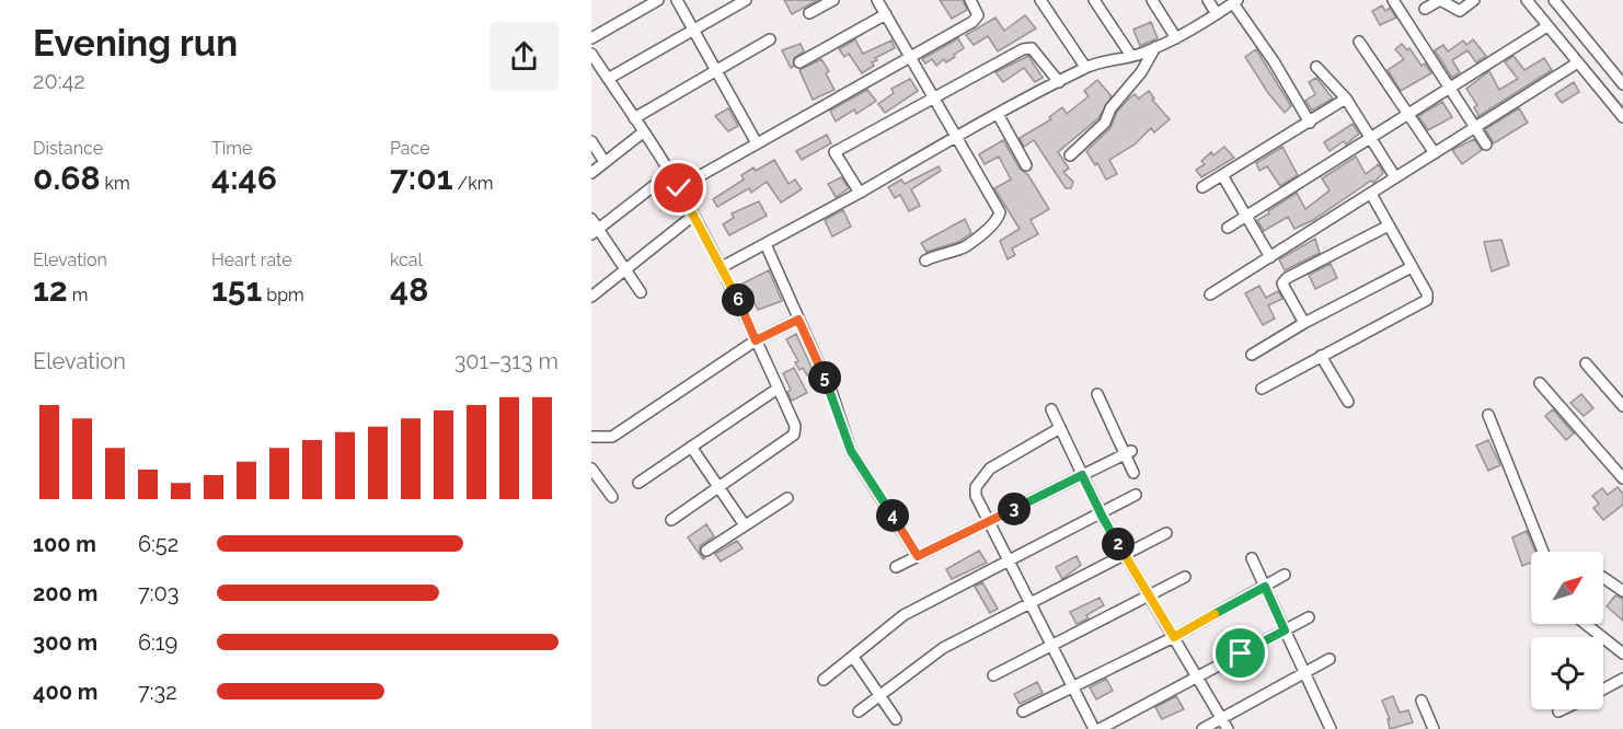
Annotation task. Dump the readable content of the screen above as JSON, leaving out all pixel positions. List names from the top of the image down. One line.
{"north":"top right","page":{"heading":["Evening run","20:42"],"stats":[["Distance","0.68 km"],["Time","4:46"],["Pace","7:01 /km"],["Elevation","12 m"],["Heart rate","151 bpm"],["kcal","48"]],"pins":["6","5","3","4","2"],"chart":["Elevation","301–313 m"],"list":[{"name":"100 m","note":"6:52"},{"name":"200 m","note":"7:03"},{"name":"300 m","note":"6:19"},{"name":"400 m","note":"7:32"}]}}
